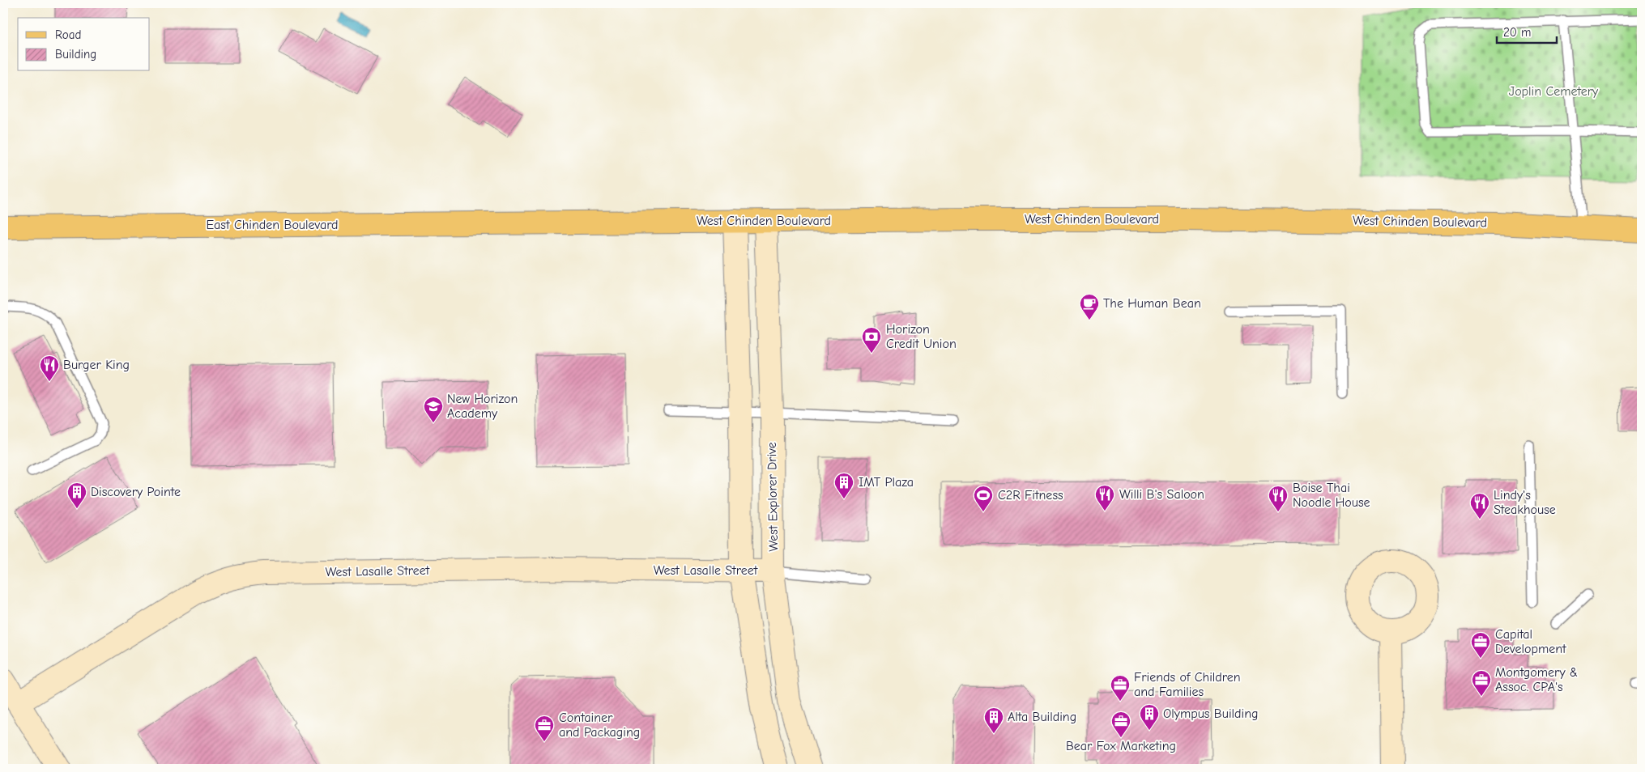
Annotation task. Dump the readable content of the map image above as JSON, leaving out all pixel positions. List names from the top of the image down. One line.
{"streets":{"main road":["West Chinden Boulevard","East Chinden Boulevard"],"street":["West Explorer Drive","West Lasalle Street"]},"crossings":[["West Chinden Boulevard","East Chinden Boulevard"],["West Chinden Boulevard","West Explorer Drive"],["West Explorer Drive","West Lasalle Street"]],"parks":["Joplin Cemetery"],"places":{"cafe":["The Human Bean"],"bank":["Horizon Credit Union"],"restaurant":["Burger King","Willi B's Saloon","Boise Thai Noodle House","Lindy's Steakhouse"],"school or university":["New Horizon Academy"],"building":["IMT Plaza","Discovery Pointe","Olympus Building","Alta Building"],"sports":["C2R Fitness"],"office":["Capital Development","Montgomery & Assoc. CPA's","Friends of Children and Families","Bear Fox Marketing","Container and Packaging"]},"legend":["Road","Building"],"scale_bar":"20 m"}
